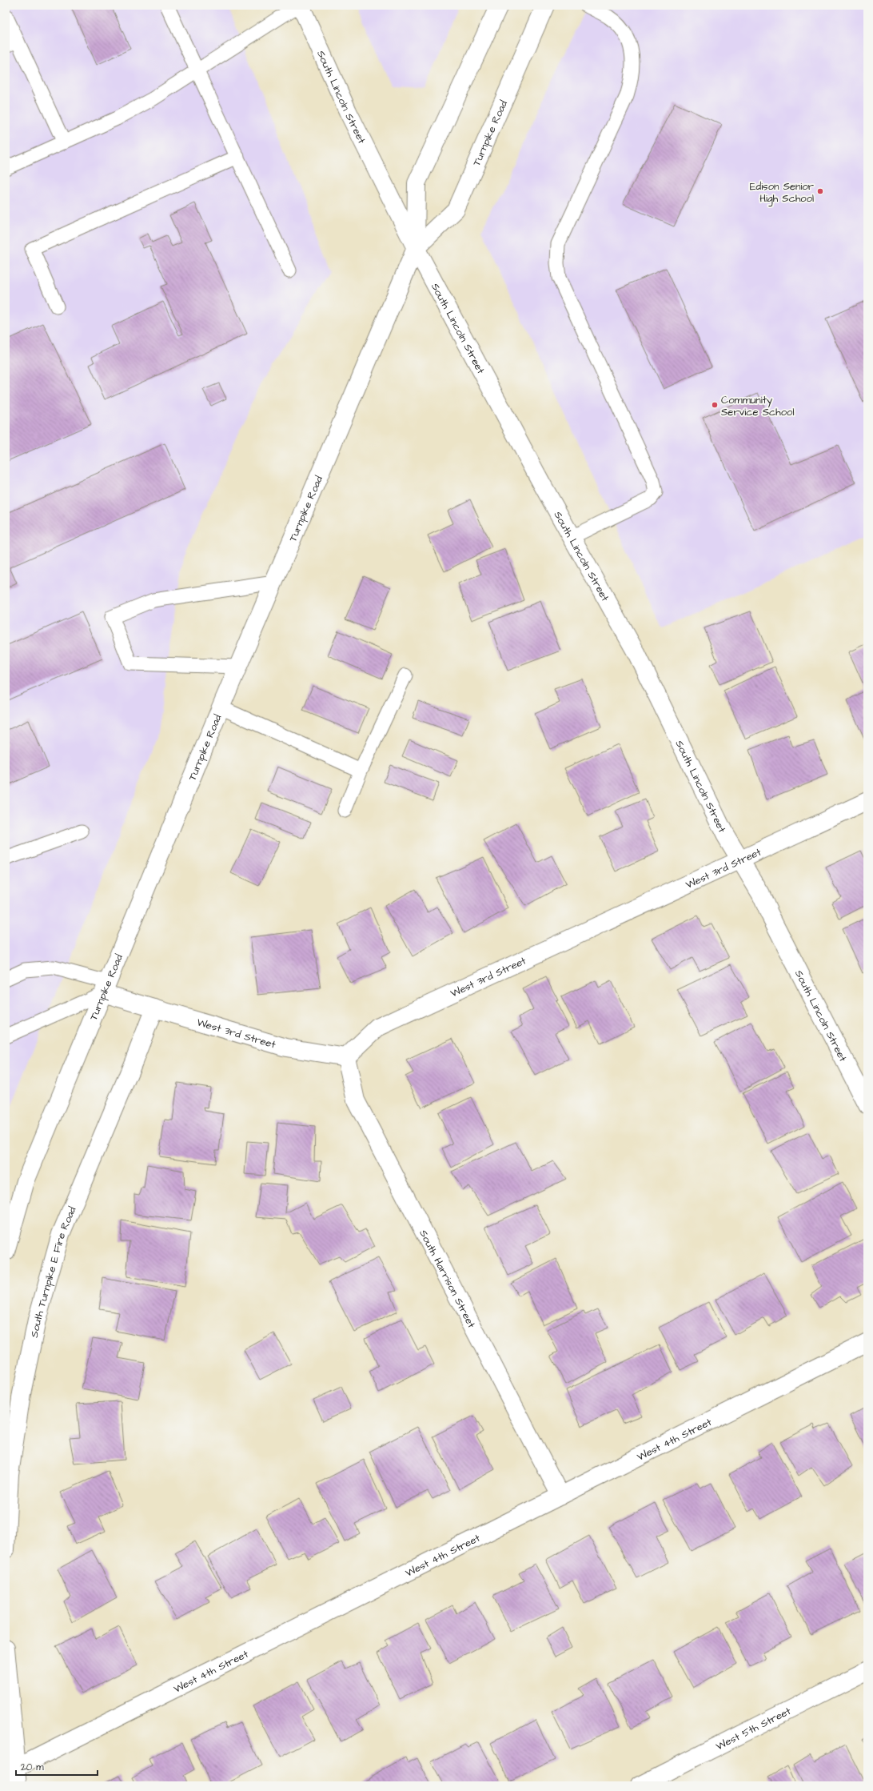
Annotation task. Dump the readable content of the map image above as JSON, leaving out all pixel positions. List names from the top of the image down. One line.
{"streets":{"street":["South Lincoln Street","Turnpike Road","West 3rd Street","South Turnpike E Fire Road","South Harrison Street","West 4th Street","West 5th Street"]},"crossings":[["South Lincoln Street","Turnpike Road"],["South Lincoln Street","West 3rd Street"],["Turnpike Road","West 3rd Street"],["West 3rd Street","South Turnpike E Fire Road"],["West 3rd Street","South Harrison Street"],["South Harrison Street","West 4th Street"]],"places":["Edison Senior High School","Community Service School"],"scale_bar":"20 m"}
